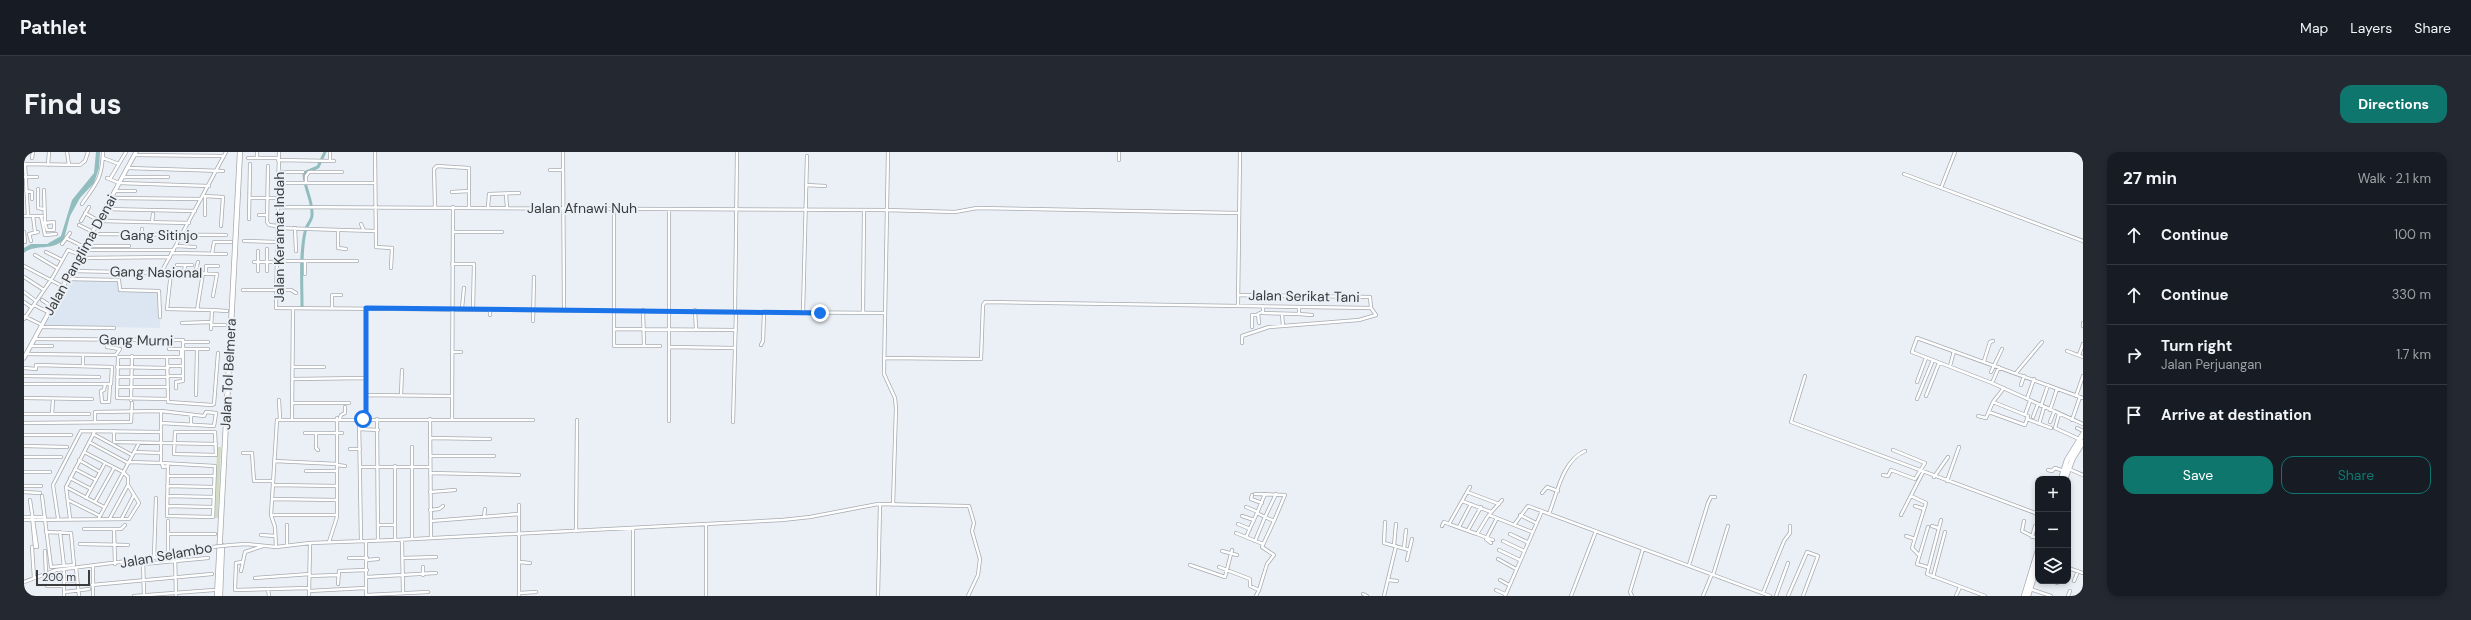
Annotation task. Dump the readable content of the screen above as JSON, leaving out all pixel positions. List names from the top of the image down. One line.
{"streets":{"highway":["Jalan Tol Belmera"],"main road":["Jalan Panglima Denai"],"street":["Jalan Afnawi Nuh","Gang Sitinjo","Jalan Keramat Indah","Gang Nasional","Jalan Serikat Tani","Gang Murni","Jalan Selambo"]},"crossings":[["Jalan Afnawi Nuh","Jalan Keramat Indah"],["Gang Sitinjo","Jalan Panglima Denai"],["Jalan Panglima Denai","Gang Nasional"],["Jalan Panglima Denai","Gang Murni"]],"scale_bar":"200 m","page":{"header":"Pathlet","nav":["Map","Layers","Share"],"buttons":["Directions",["Save","Share"]],"title":"Find us","heading":["27 min","Walk · 2.1 km"],"list":[["Continue","100 m"],["Continue","330 m"],["Turn right","Jalan Perjuangan","1.7 km"],"Arrive at destination"],"map_buttons":["+","−"],"scale":"200 m"}}
